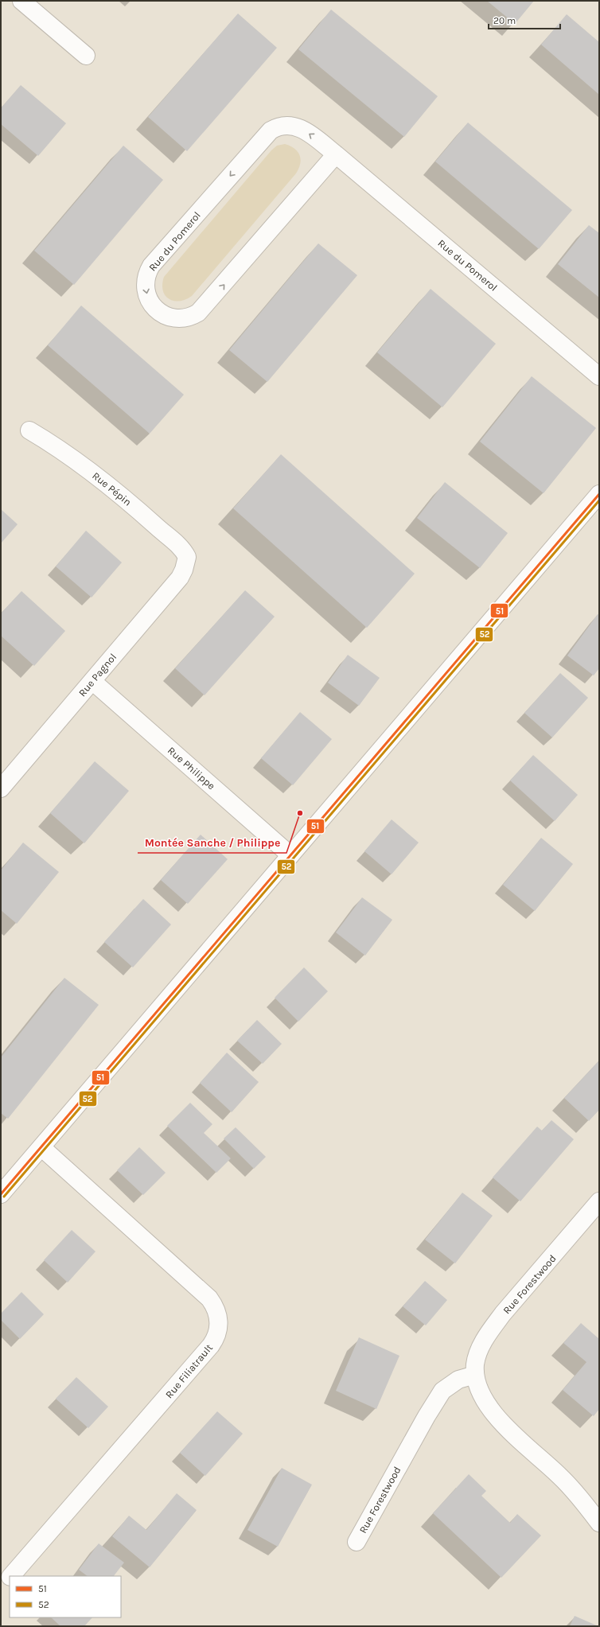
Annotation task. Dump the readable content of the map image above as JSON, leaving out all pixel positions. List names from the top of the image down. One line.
{"streets":{"street":["Rue du Pomerol","Rue Pépin","Rue Pagnol","Rue Philippe","Rue Forestwood","Rue Filiatrault"]},"crossings":[["Rue Pépin","Rue Pagnol"],["Rue Pagnol","Rue Philippe"]],"places":["Montée Sanche / Philippe"],"lines":["transit line 51","transit line 52"],"legend":["51","52"],"scale_bar":"20 m"}
